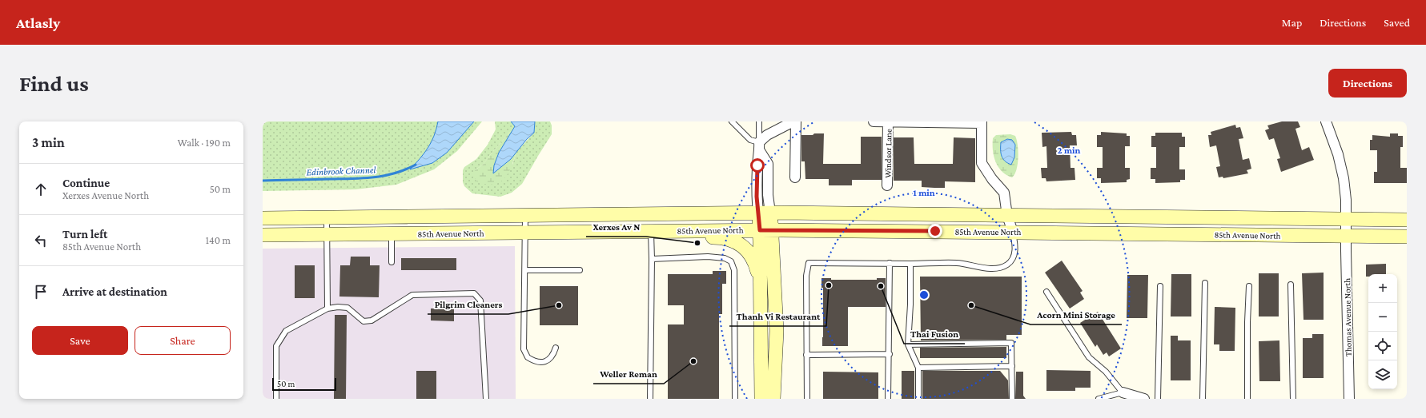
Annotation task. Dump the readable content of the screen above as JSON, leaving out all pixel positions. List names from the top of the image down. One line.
{"streets":{"main road":["85th Avenue North"],"street":["Windsor Lane","Thomas Avenue North"]},"crossings":[["85th Avenue North","Thomas Avenue North"]],"water":["Edinbrook Channel"],"places":["Xerxes Av N","Thanh Vi Restaurant","Thai Fusion","Pilgrim Cleaners","Acorn Mini Storage","Weller Reman"],"scale_bar":"50 m","page":{"header":"Atlasly","nav":["Map","Directions","Saved"],"buttons":["Directions",["Save","Share"]],"title":"Find us","heading":["3 min","Walk · 190 m"],"list":[["Continue","Xerxes Avenue North","50 m"],["Turn left","85th Avenue North","140 m"],"Arrive at destination"],"map_buttons":["+","−"],"scale":"50 m"},"rings":["2 min","1 min"]}
